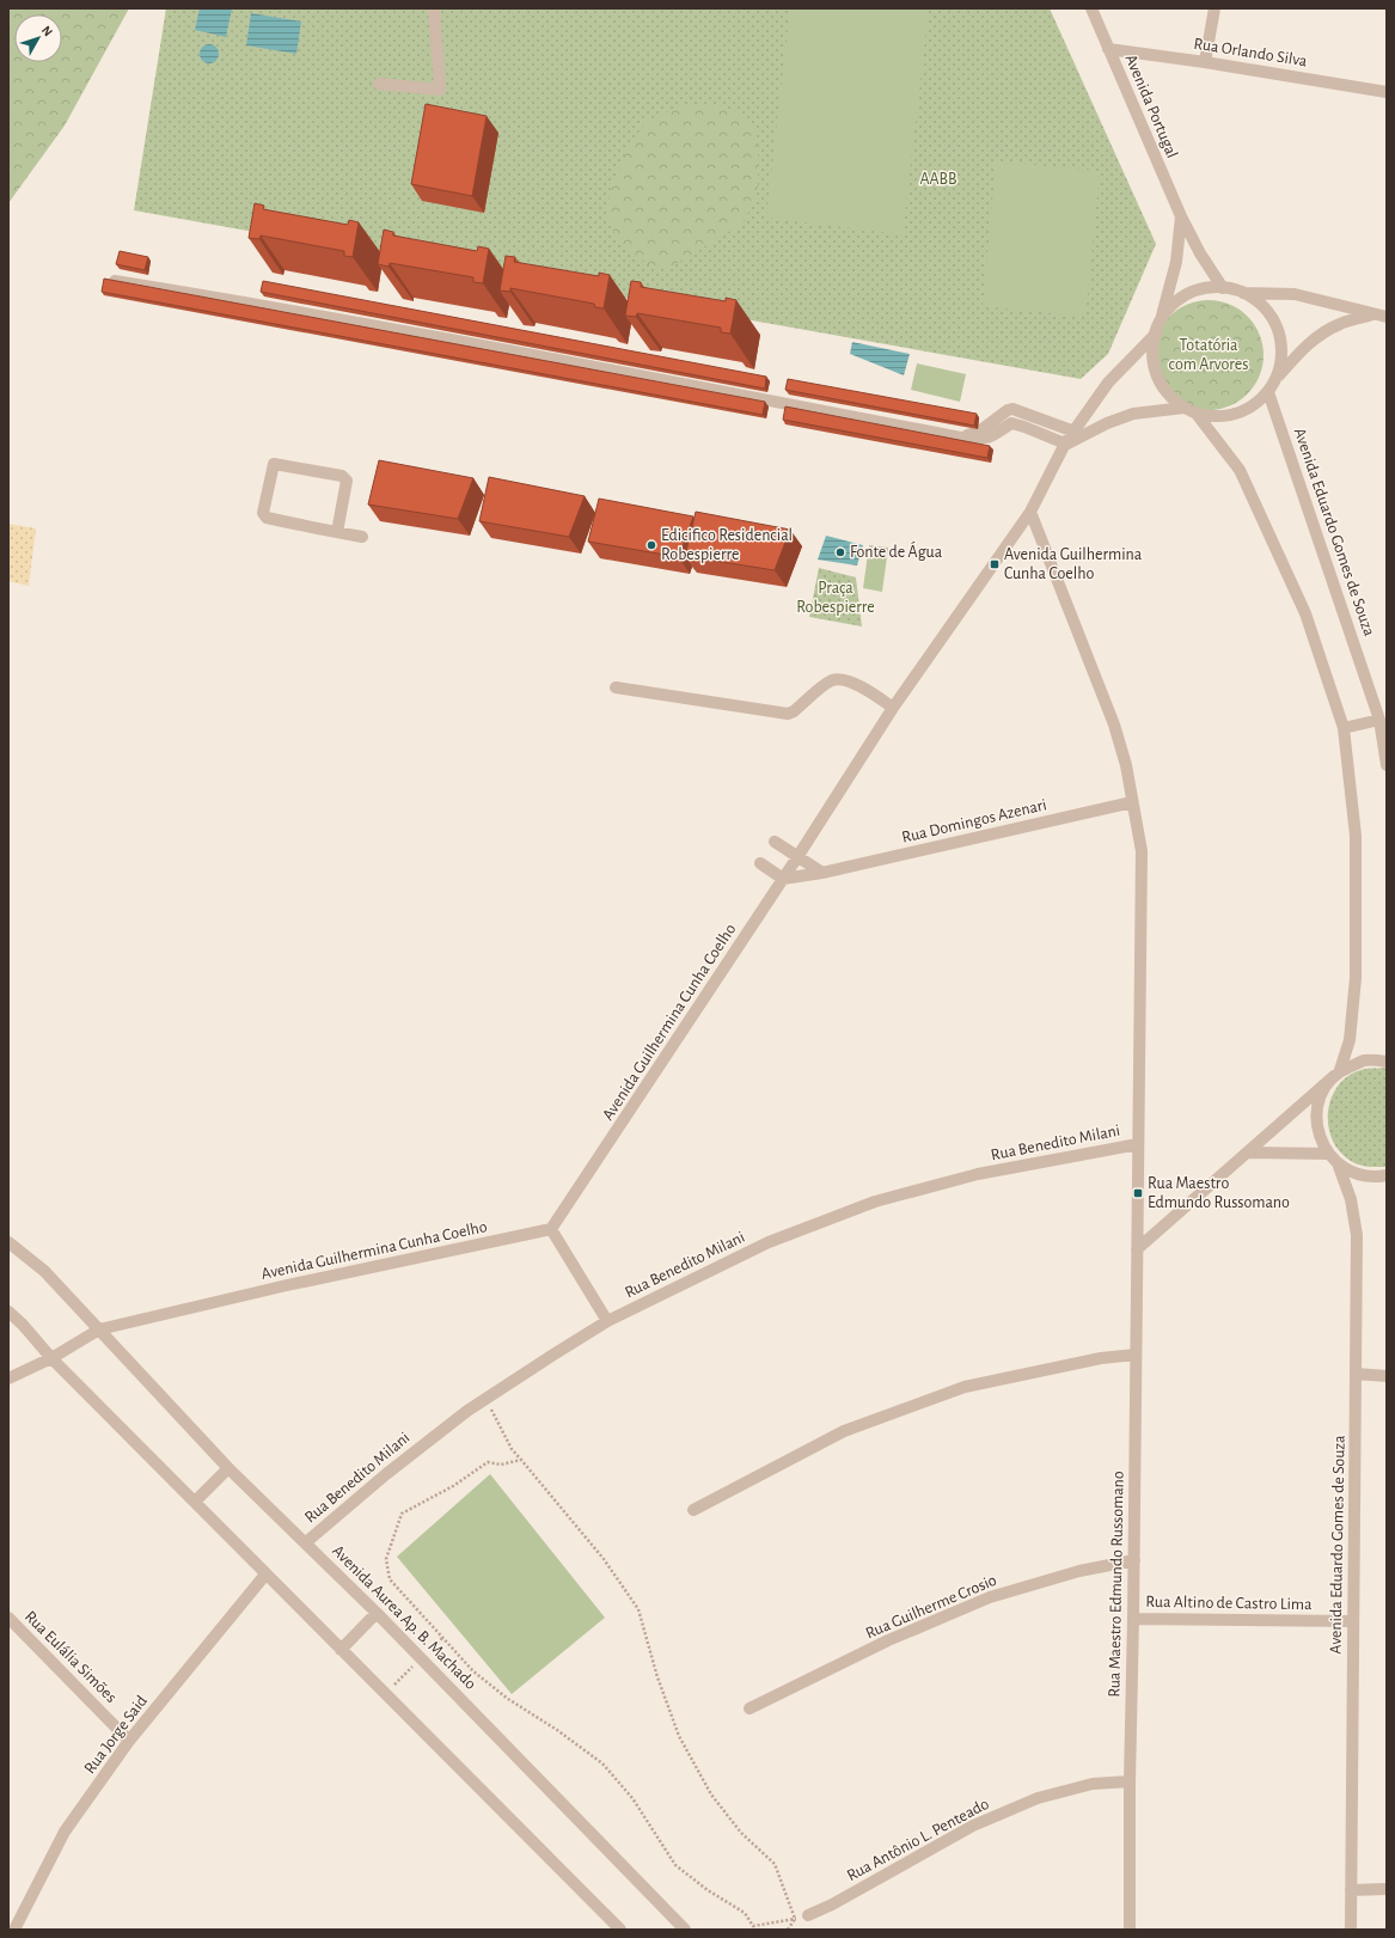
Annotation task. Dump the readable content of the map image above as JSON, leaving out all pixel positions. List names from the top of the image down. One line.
{"streets":{"street":["Rua Orlando Silva","Avenida Portugal","Avenida Eduardo Gomes de Souza","Rua Domingos Azenari","Avenida Guilhermina Cunha Coelho","Rua Benedito Milani","Rua Maestro Edmundo Russomano","Rua Altino de Castro Lima","Rua Guilherme Crosio","Avenida Aurea Ap. B. Machado","Rua Eulália Simões","Rua Jorge Said","Rua Antônio L. Penteado"]},"crossings":[["Rua Orlando Silva","Avenida Portugal"],["Avenida Portugal","Avenida Eduardo Gomes de Souza"],["Avenida Portugal","Avenida Guilhermina Cunha Coelho"],["Avenida Eduardo Gomes de Souza","Avenida Guilhermina Cunha Coelho"],["Avenida Eduardo Gomes de Souza","Rua Altino de Castro Lima"],["Rua Domingos Azenari","Avenida Guilhermina Cunha Coelho"],["Rua Domingos Azenari","Rua Maestro Edmundo Russomano"],["Avenida Guilhermina Cunha Coelho","Rua Maestro Edmundo Russomano"],["Avenida Guilhermina Cunha Coelho","Avenida Aurea Ap. B. Machado"],["Rua Benedito Milani","Rua Maestro Edmundo Russomano"],["Rua Benedito Milani","Avenida Aurea Ap. B. Machado"],["Rua Maestro Edmundo Russomano","Rua Altino de Castro Lima"],["Rua Maestro Edmundo Russomano","Rua Guilherme Crosio"],["Rua Maestro Edmundo Russomano","Rua Antônio L. Penteado"],["Rua Eulália Simões","Rua Jorge Said"]],"parks":["AABB","Totatória com Arvores","Praça Robespierre"],"places":{"other":["Edicifico Residencial Robespierre","Fonte de Água"],"transit":["Avenida Guilhermina Cunha Coelho","Rua Maestro Edmundo Russomano"]},"north":"top right"}
